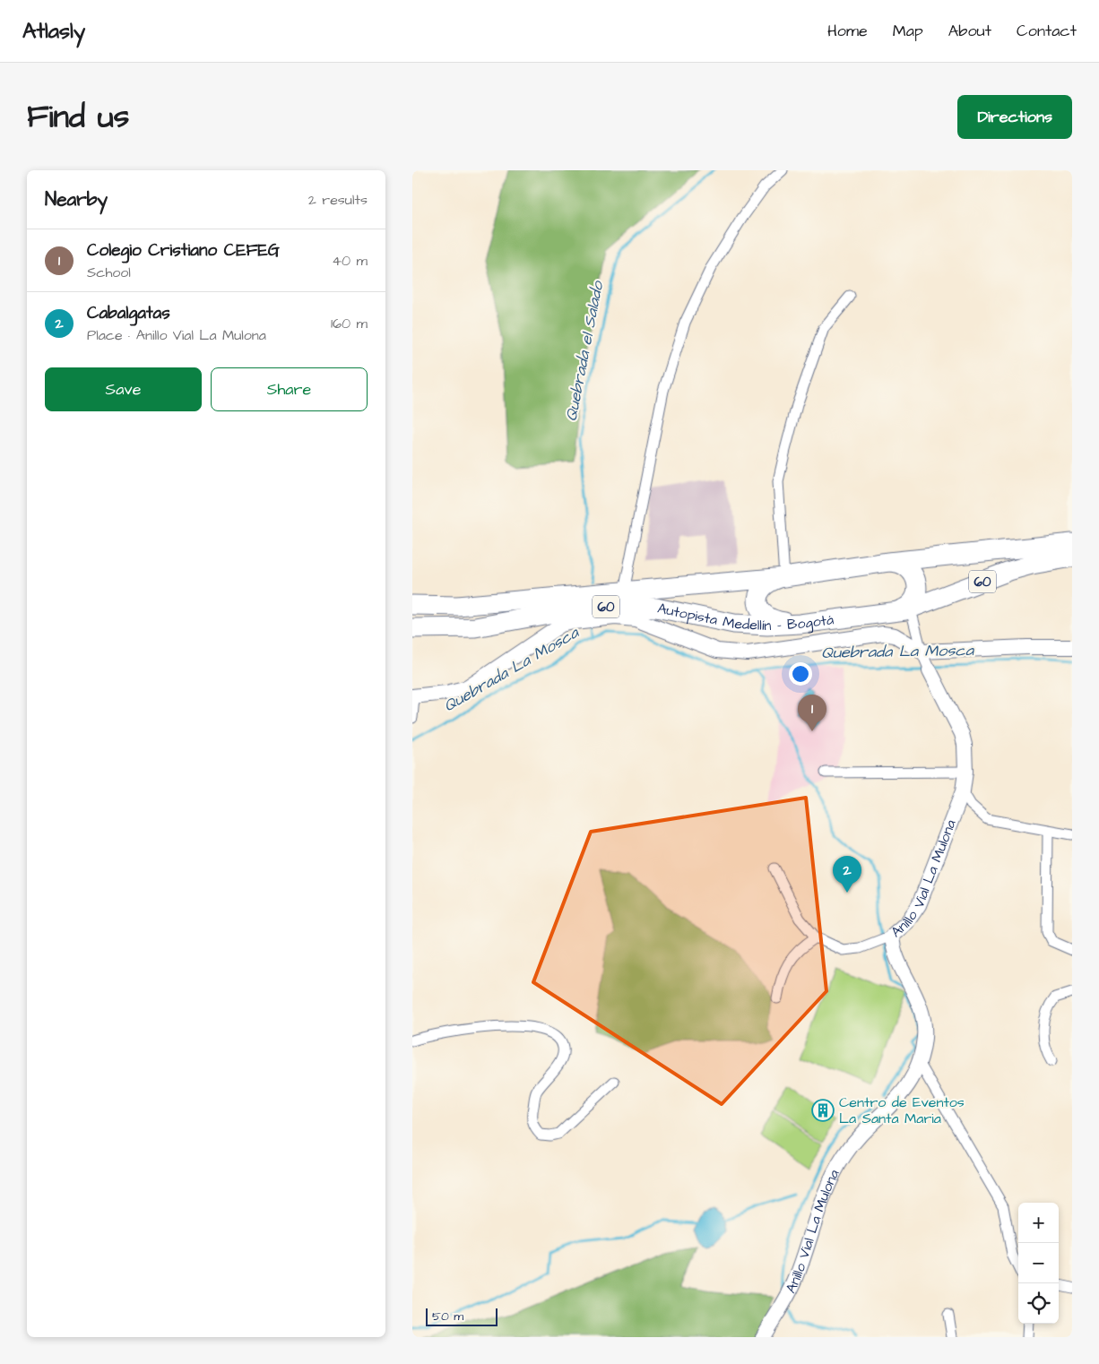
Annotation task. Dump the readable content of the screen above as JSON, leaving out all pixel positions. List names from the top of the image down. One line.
{"streets":{"highway":["60","Autopista Medellín - Bogotá"],"street":["Anillo Vial La Mulona"]},"water":["Quebrada el Salado","Quebrada La Mosca"],"places":{"building":["Centro de Eventos La Santa Maria"]},"scale_bar":"50 m","page":{"header":"Atlasly","nav":["Home","Map","About","Contact"],"title":"Find us","buttons":["Directions",["Save","Share"]],"heading":["Nearby","2 results"],"list":[{"mark":"1","name":"Colegio Cristiano CEFEG","note":"School","value":"40 m"},{"mark":"2","name":"Cabalgatas","note":"Place · Anillo Vial La Mulona","value":"160 m"}],"pins":["1","2"],"map_buttons":["+","−"],"scale":"50 m"}}
